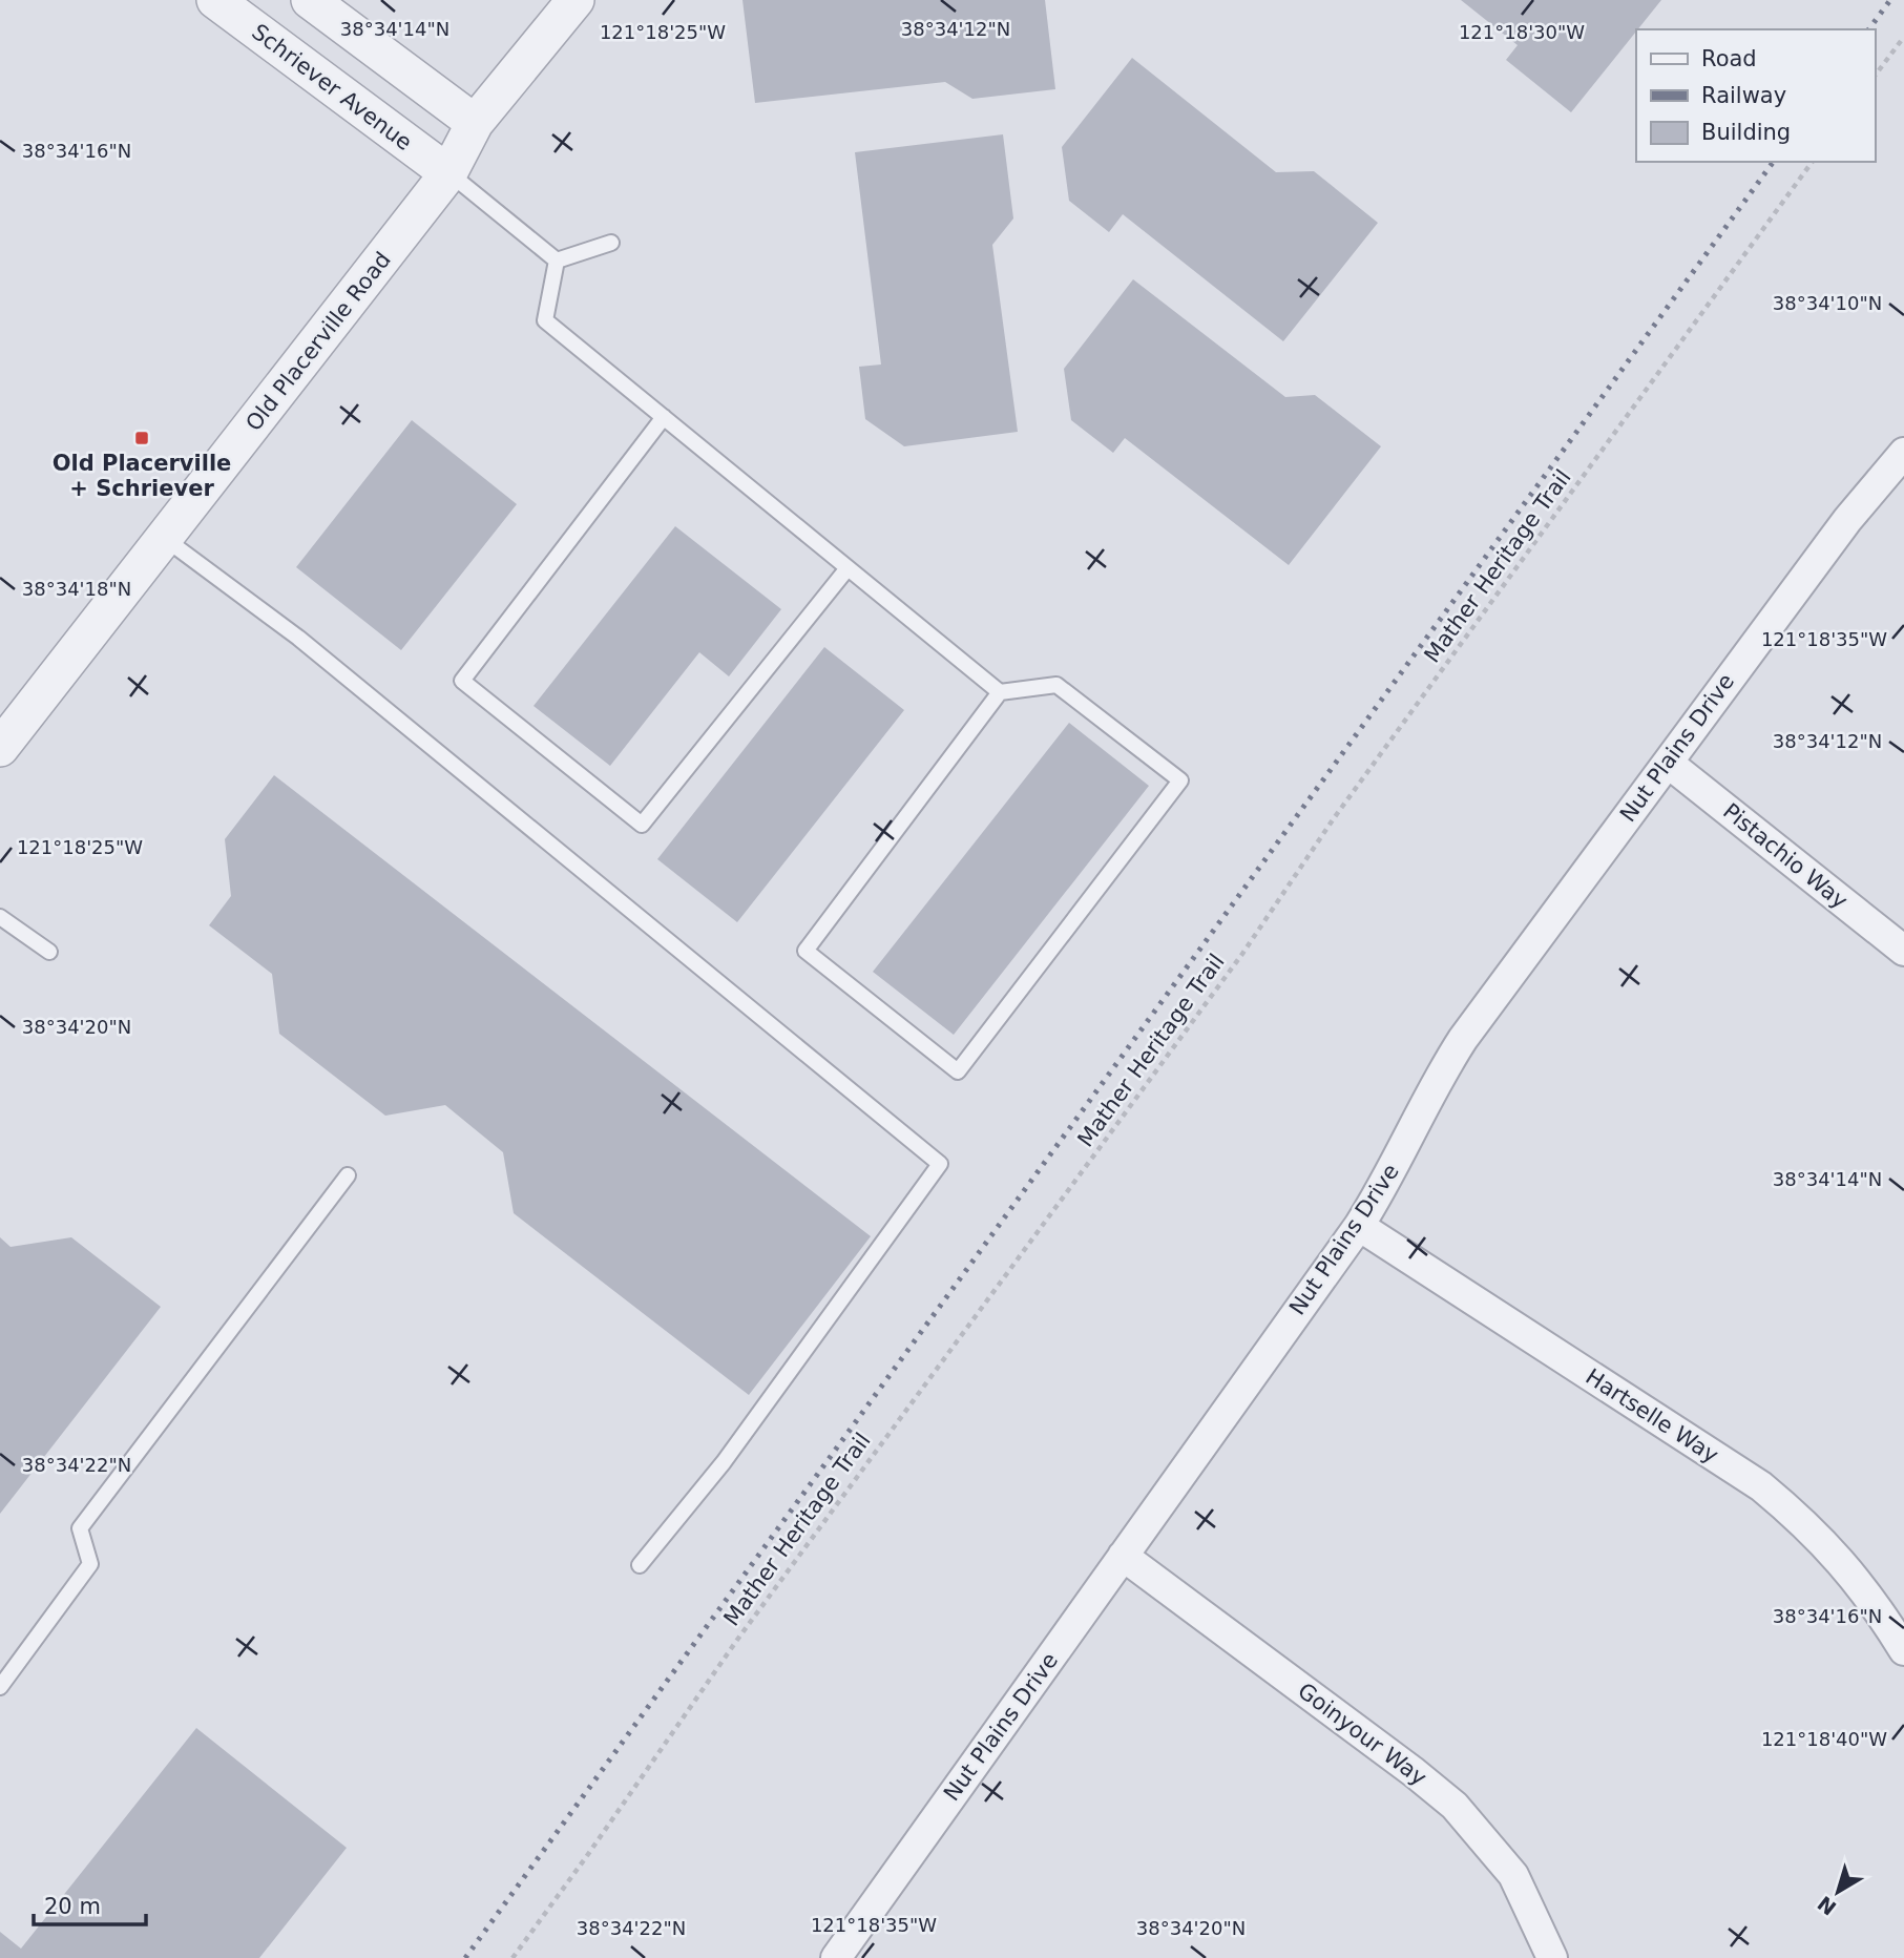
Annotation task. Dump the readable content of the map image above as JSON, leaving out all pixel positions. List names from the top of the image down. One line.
{"streets":{"street":["Schriever Avenue","Old Placerville Road","Nut Plains Drive","Pistachio Way","Hartselle Way","Goinyour Way"],"path":["Mather Heritage Trail"]},"crossings":[["Schriever Avenue","Old Placerville Road"],["Nut Plains Drive","Pistachio Way"],["Nut Plains Drive","Hartselle Way"],["Nut Plains Drive","Goinyour Way"]],"places":{"transit":["Old Placerville + Schriever"]},"legend":["Road","Railway","Building"],"scale_bar":"20 m","north":"bottom left","coordinates":["38°34'14\"N","38°34'12\"N","121°18'25\"W","121°18'30\"W","38°34'16\"N","38°34'10\"N","38°34'18\"N","121°18'35\"W","38°34'20\"N","38°34'22\"N","121°18'40\"W"]}
